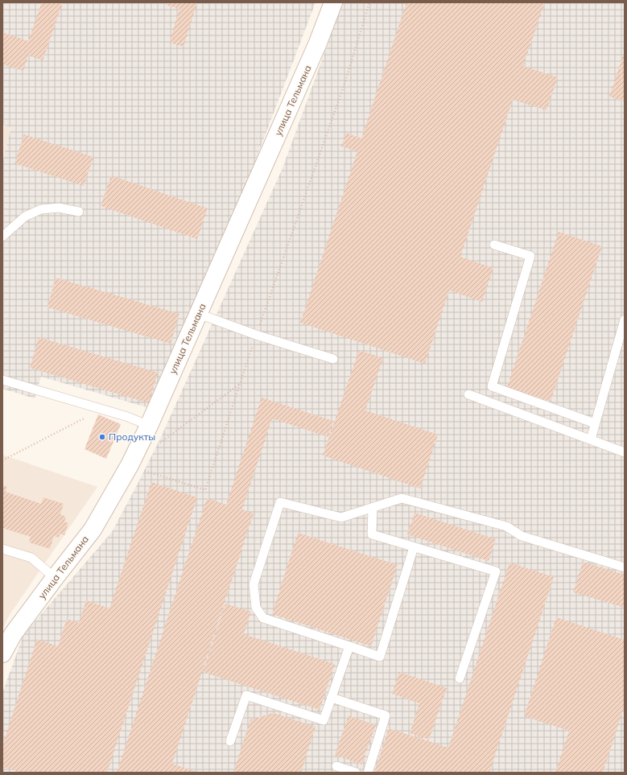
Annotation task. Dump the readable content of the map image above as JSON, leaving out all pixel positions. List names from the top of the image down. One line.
{"streets":{"street":["улица Тельмана"]},"places":["Продукты"]}
